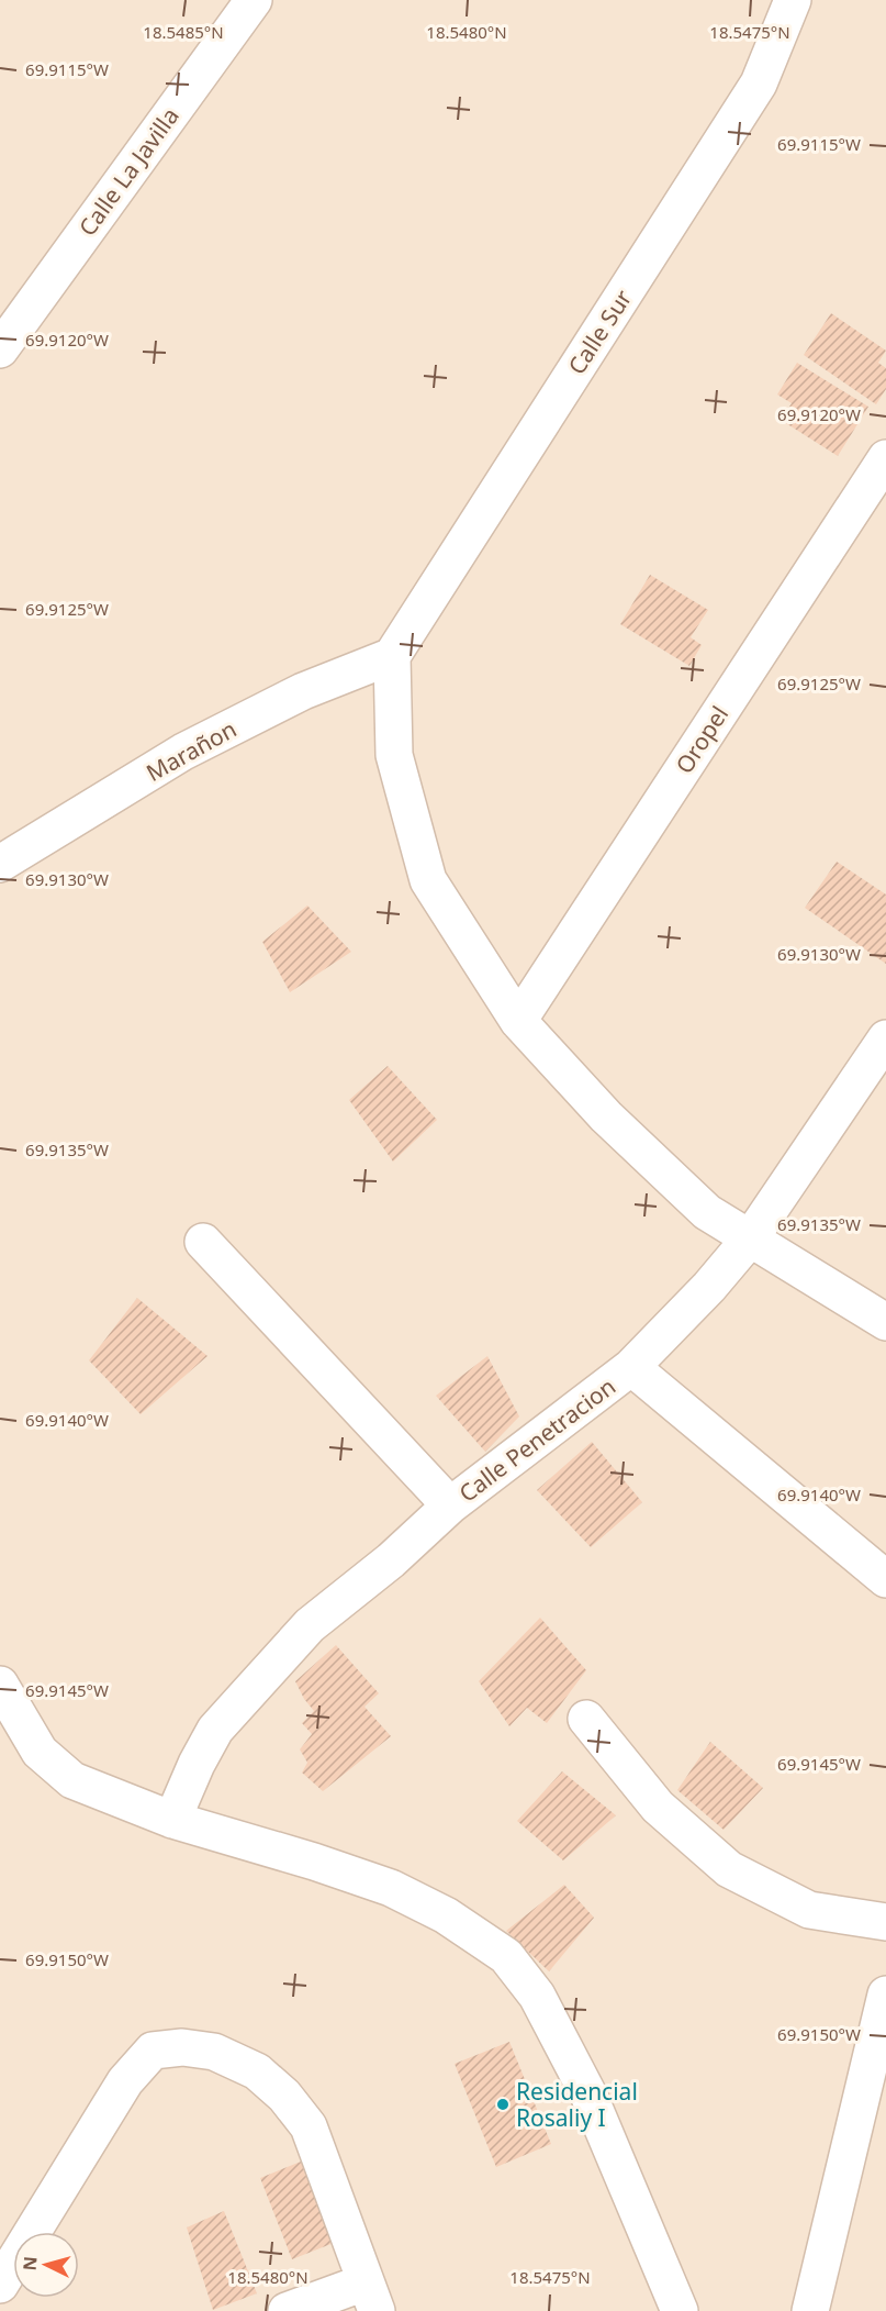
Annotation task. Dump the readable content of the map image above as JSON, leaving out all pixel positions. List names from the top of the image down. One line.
{"streets":{"street":["Calle La Javilla","Calle Sur","Oropel","Marañon","Calle Penetracion"]},"crossings":[["Calle Sur","Marañon"]],"places":["Residencial Rosaliy I"],"north":"left","coordinates":["18.5485°N","18.5480°N","18.5475°N","69.9115°W","69.9120°W","69.9125°W","69.9130°W","69.9135°W","69.9140°W","69.9145°W","69.9150°W"]}
